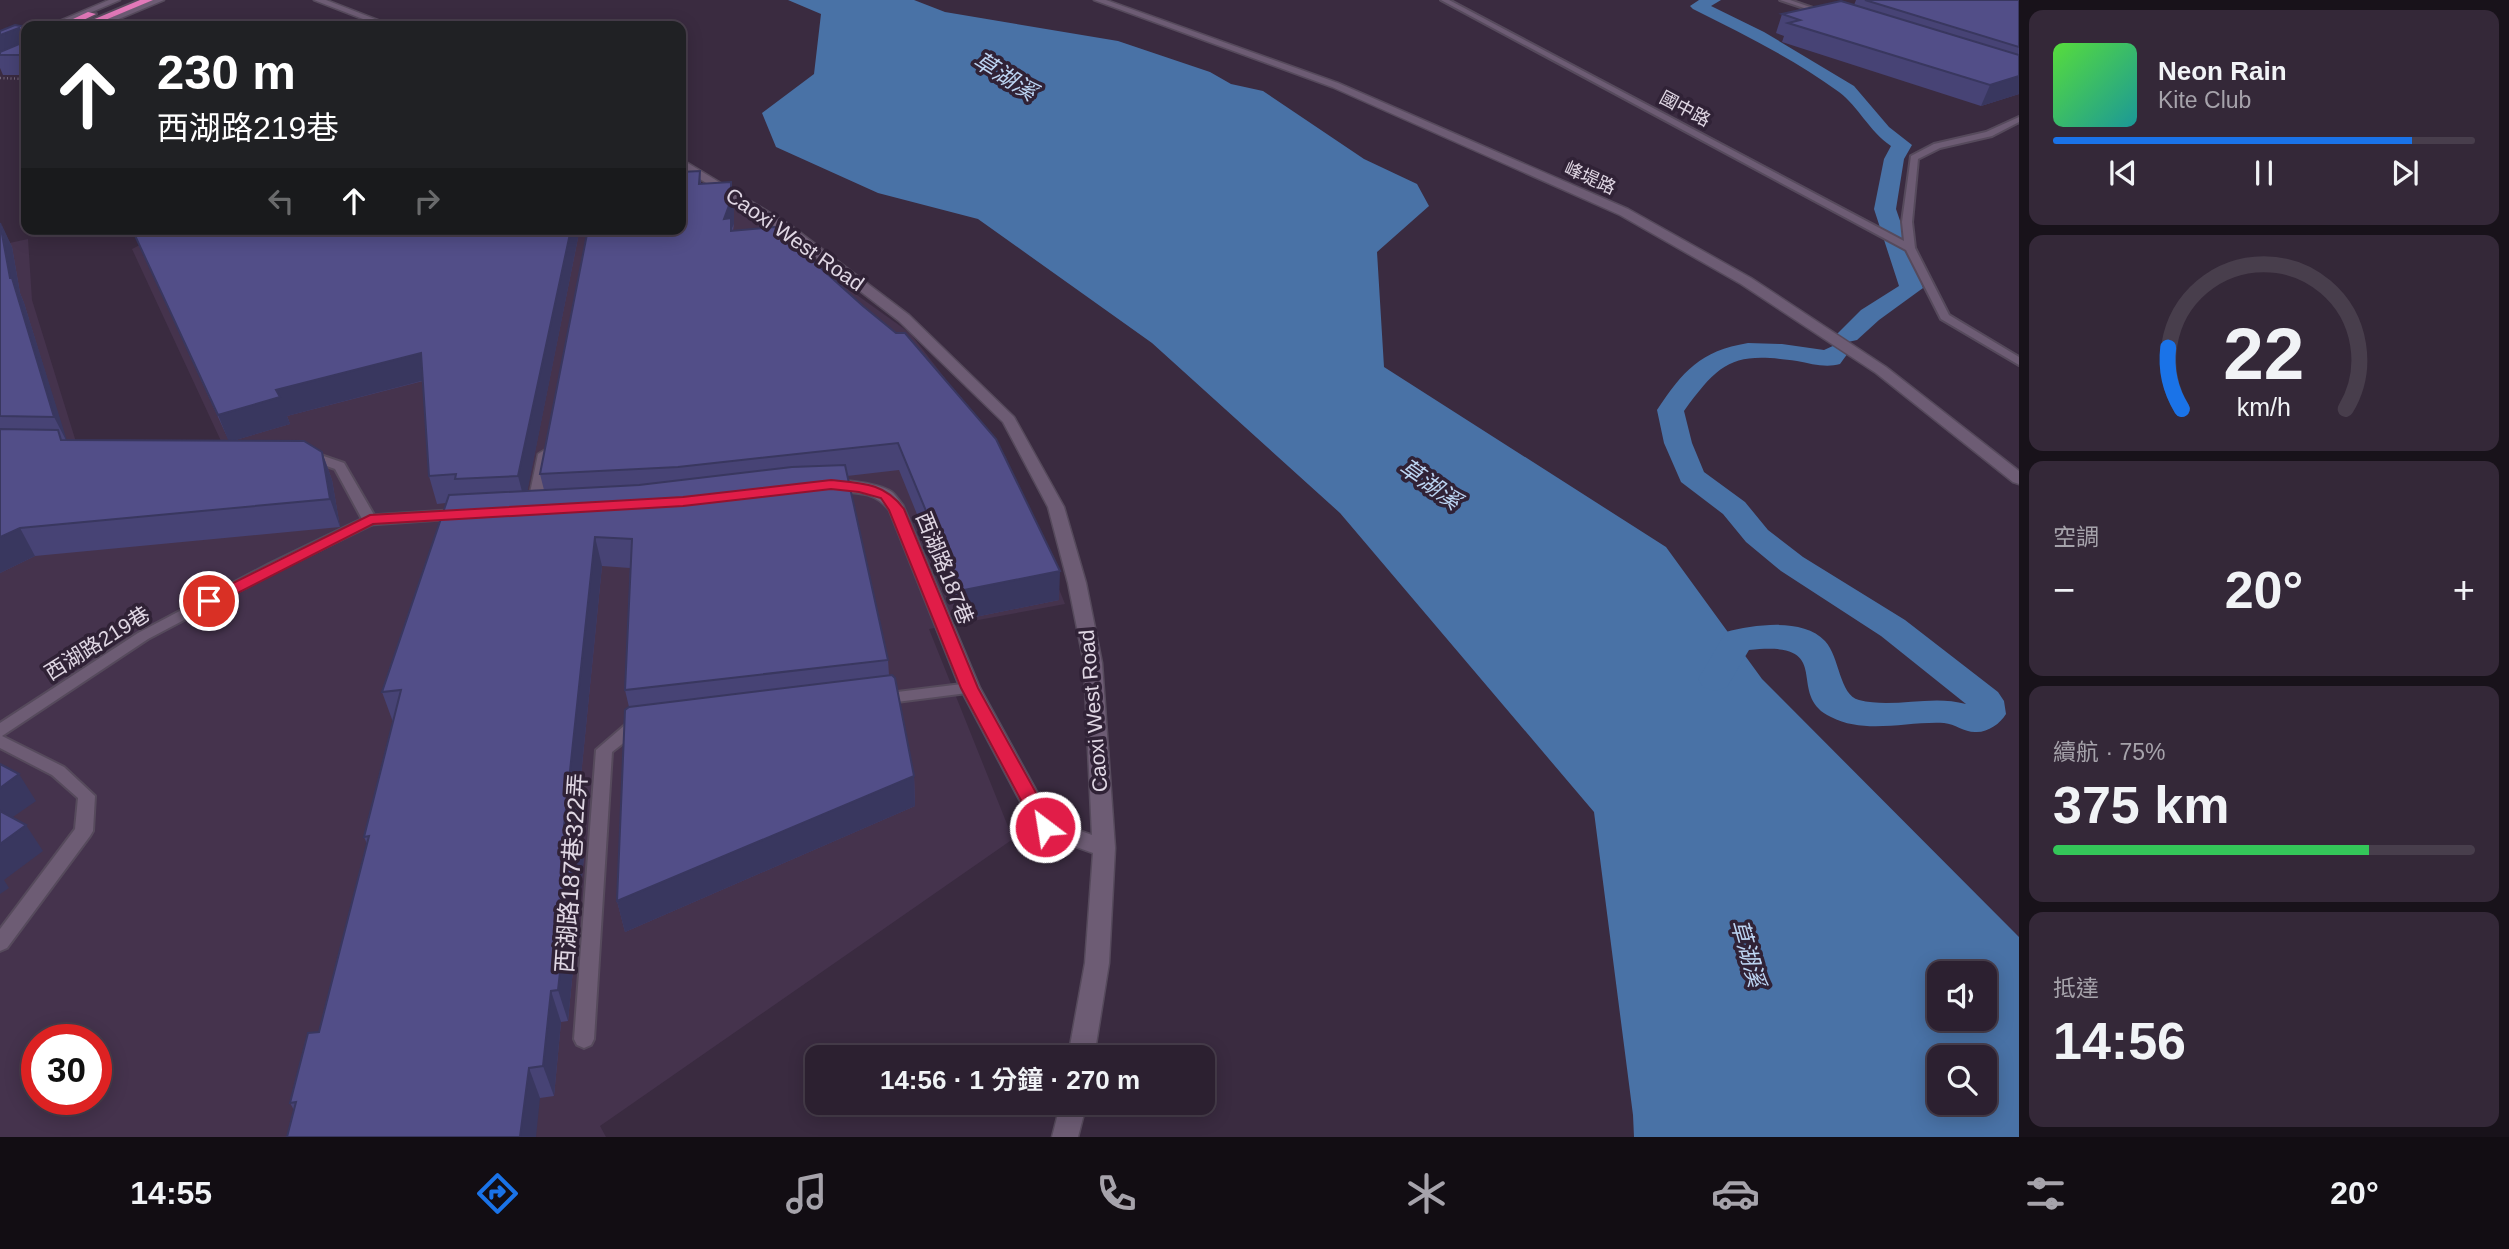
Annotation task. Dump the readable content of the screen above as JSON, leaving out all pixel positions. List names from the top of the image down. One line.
{"streets":{"street":["峰堤路","Caoxi West Road","西湖路187巷"],"lane":["國中路","西湖路219巷","西湖路187巷322弄"]},"crossings":[["Caoxi West Road","西湖路187巷"]],"water":["草湖溪"],"page":{"turn":["230 m","西湖路219巷"],"song":["Neon Rain","Kite Club"],"tile":["空調",["續航 · 75%","375 km"],["抵達","14:56"]],"heat":["−","20°","+"],"limit":"30","trip":"14:56 · 1 分鐘 · 270 m","tabs":["14:55","20°"],"gauge":["22","km/h"]}}
